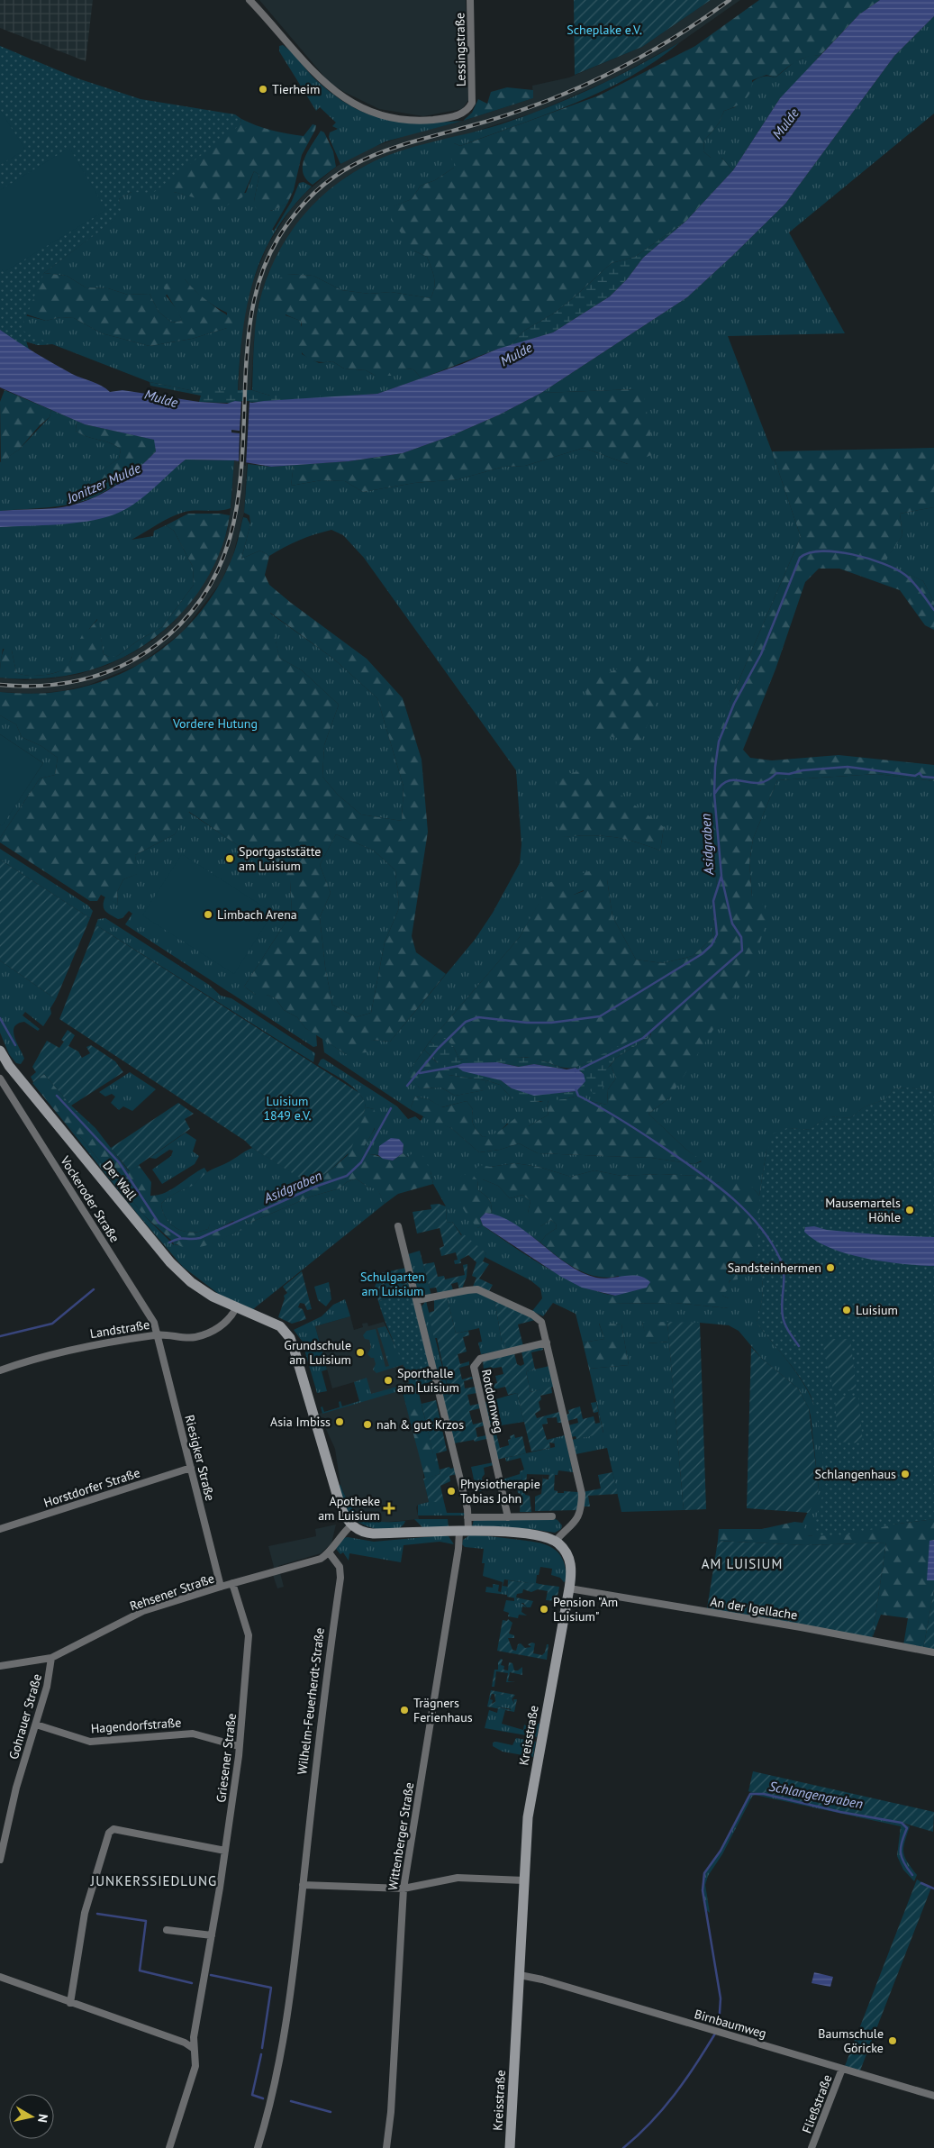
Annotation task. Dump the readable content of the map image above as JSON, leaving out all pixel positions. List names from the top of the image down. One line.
{"streets":{"main road":["Der Wall","Kreisstraße"],"street":["Lessingstraße","Vockeroder Straße","Landstraße","Rotdornweg","Riesigker Straße","Horstdorfer Straße","Rehsener Straße","An der Igellache","Wilhelm-Feuerherdt-Straße","Gohrauer Straße","Hagendorfstraße","Griesener Straße","Wittenberger Straße","Birnbaumweg","Fließstraße"]},"crossings":[["Der Wall","Landstraße"],["Vockeroder Straße","Landstraße"],["Vockeroder Straße","Riesigker Straße"],["Landstraße","Riesigker Straße"],["Riesigker Straße","Horstdorfer Straße"],["Riesigker Straße","Rehsener Straße"],["Rehsener Straße","Wilhelm-Feuerherdt-Straße"],["Rehsener Straße","Gohrauer Straße"],["Rehsener Straße","Griesener Straße"],["An der Igellache","Kreisstraße"],["Gohrauer Straße","Hagendorfstraße"],["Hagendorfstraße","Griesener Straße"],["Kreisstraße","Birnbaumweg"],["Birnbaumweg","Fließstraße"]],"districts":["AM LUISIUM","JUNKERSSIEDLUNG"],"water":["Mulde","Jonitzer Mulde","Asidgraben","Schlangengraben"],"parks":["Scheplake e.V.","Vordere Hutung","Luisium 1849 e.V.","Schulgarten am Luisium"],"places":{"other":["Tierheim","Sportgaststätte am Luisium","Limbach Arena","Mausemartels Höhle","Sandsteinhermen","Luisium","Grundschule am Luisium","Sporthalle am Luisium","Asia Imbiss","nah & gut Krzos","Schlangenhaus","Physiotherapie Tobias John","Pension \"Am Luisium\"","Trägners Ferienhaus","Baumschule Göricke"],"health":["Apotheke am Luisium"]},"north":"right"}
